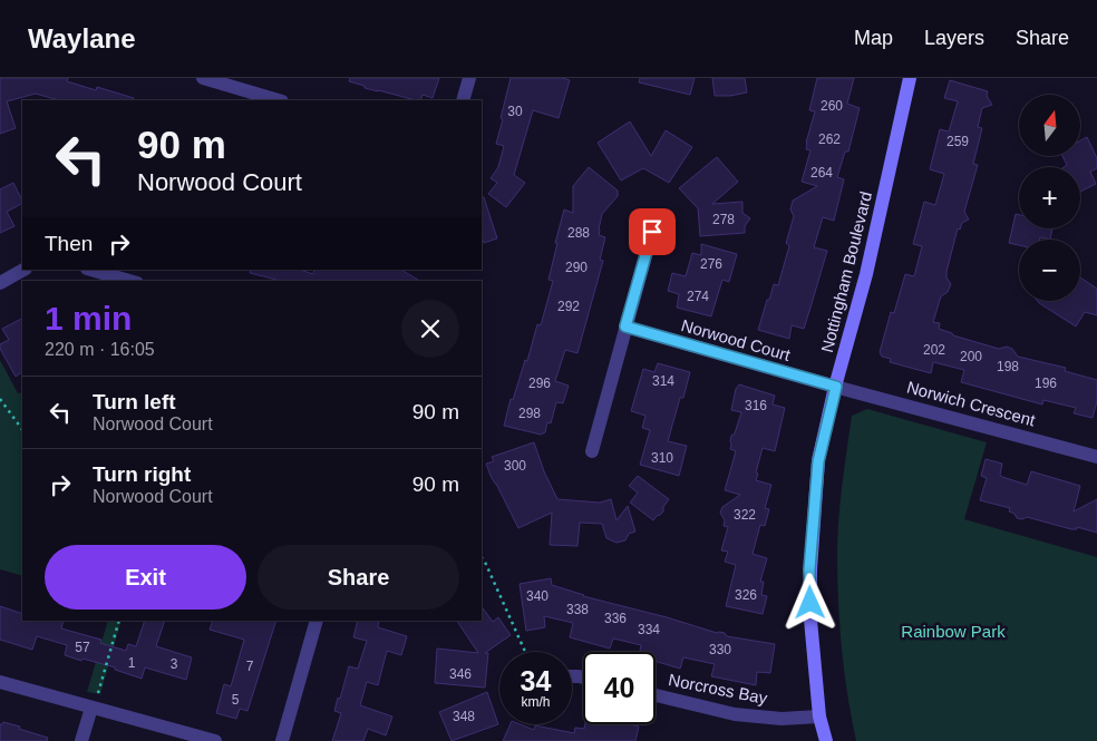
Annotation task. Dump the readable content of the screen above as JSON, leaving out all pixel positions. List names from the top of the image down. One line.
{"streets":{"street":["Nottingham Boulevard","Norwood Court","Norwich Crescent","Norcross Bay"]},"crossings":[["Nottingham Boulevard","Norwood Court"],["Nottingham Boulevard","Norwich Crescent"],["Nottingham Boulevard","Norcross Bay"],["Norwood Court","Norwich Crescent"]],"parks":["Rainbow Park"],"house_numbers":["260","30","262","259","264","278","288","276","290","274","292","202","200","198","314","296","196","316","298","310","300","322","326","340","338","336","334","57","330","1","3","7","346","5","348"],"north":"top","page":{"header":"Waylane","nav":["Map","Layers","Share"],"map_buttons":["+","−"],"turn":["90 m","Norwood Court"],"then":"Then","heading":["1 min","220 m · 16:05"],"list":[{"name":"Turn left","note":"Norwood Court","value":"90 m"},{"name":"Turn right","note":"Norwood Court","value":"90 m"}],"buttons":["Exit","Share"],"speed":"34 km/h","limit":"40"}}
